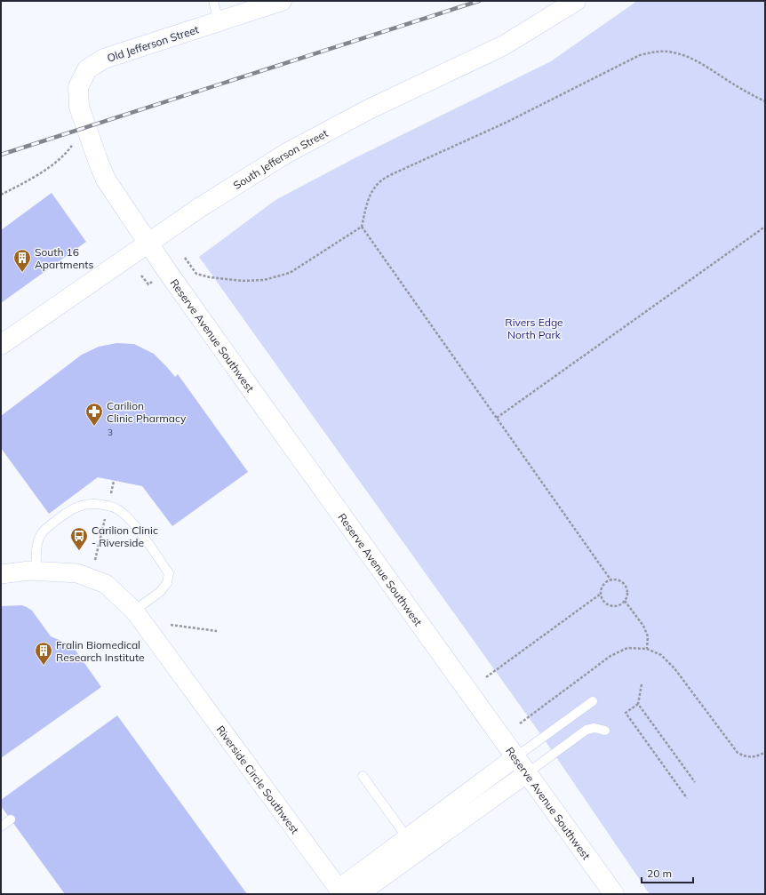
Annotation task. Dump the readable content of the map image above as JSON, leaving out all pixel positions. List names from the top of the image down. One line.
{"streets":{"main road":["Old Jefferson Street","South Jefferson Street","Reserve Avenue Southwest"],"street":["Riverside Circle Southwest"]},"crossings":[["Old Jefferson Street","South Jefferson Street"],["Old Jefferson Street","Reserve Avenue Southwest"],["South Jefferson Street","Reserve Avenue Southwest"],["Reserve Avenue Southwest","Riverside Circle Southwest"]],"parks":["Rivers Edge North Park"],"places":{"building":["South 16 Apartments","Fralin Biomedical Research Institute"],"pharmacy":["Carilion Clinic Pharmacy"],"bus stop":["Carilion Clinic - Riverside"]},"house_numbers":["3"],"scale_bar":"20 m"}
